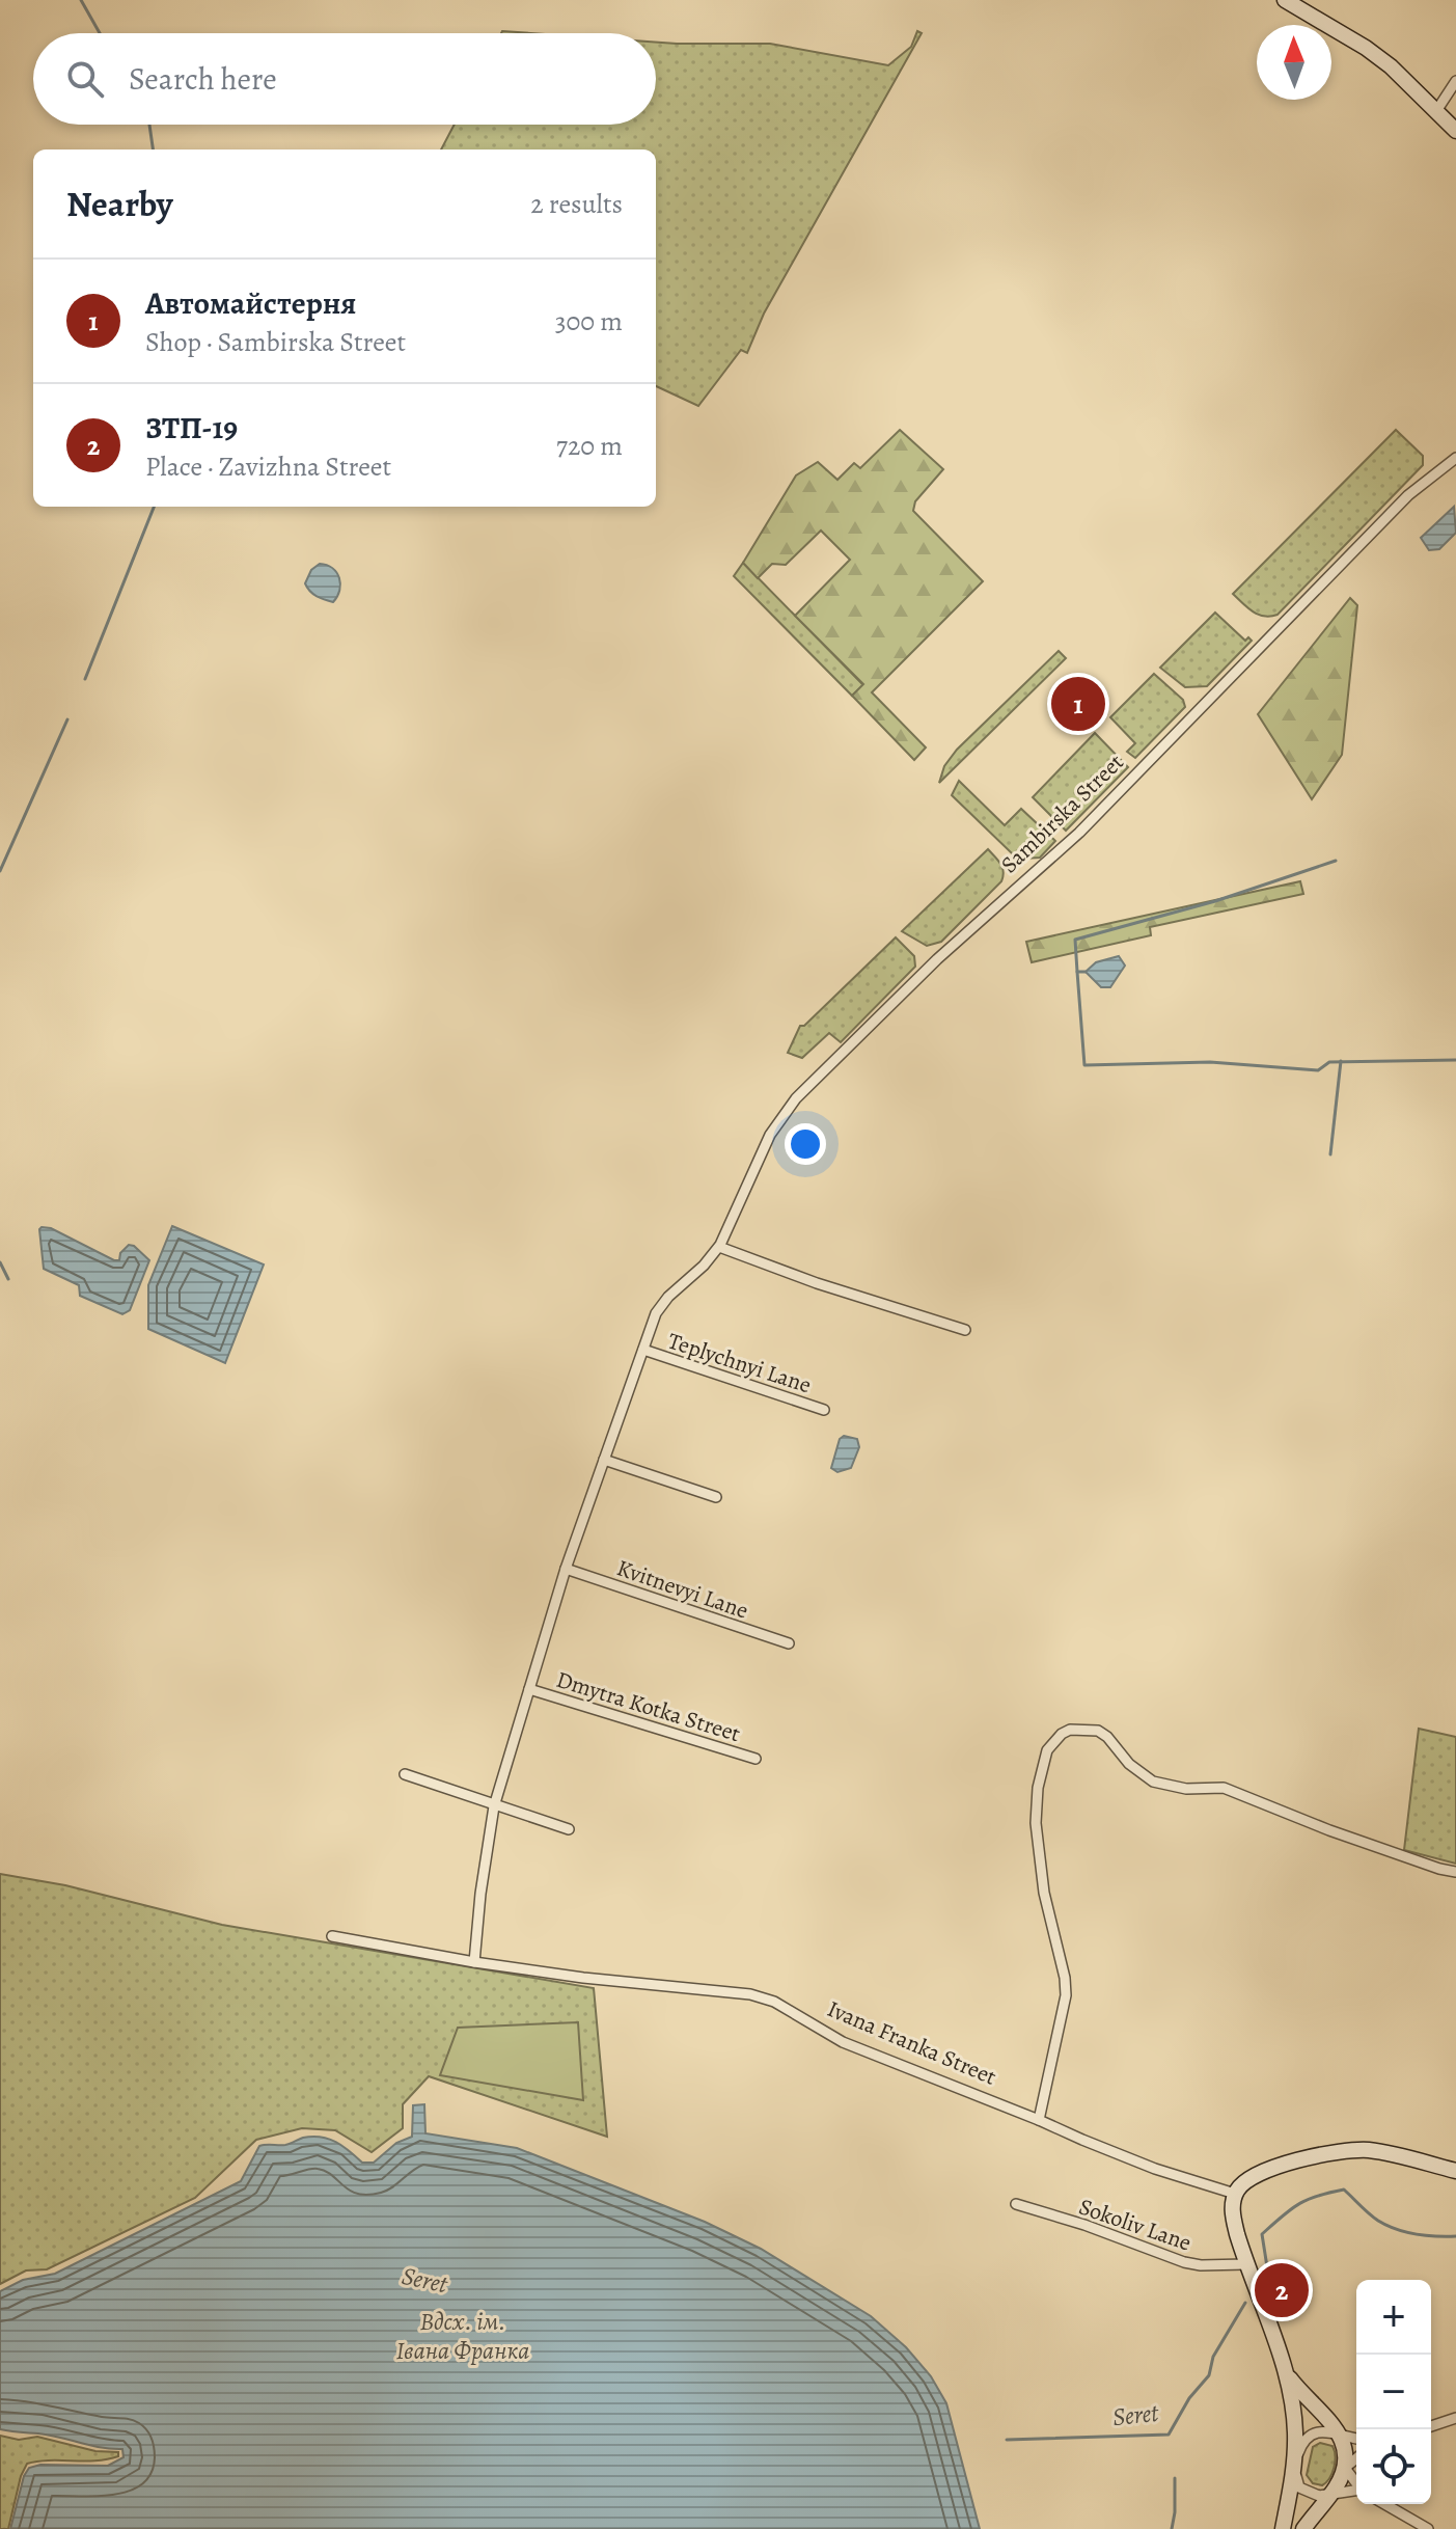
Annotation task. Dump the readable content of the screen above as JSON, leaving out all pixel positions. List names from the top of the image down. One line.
{"streets":{"street":["Sambirska Street","Teplychnyi Lane","Kvitnevyi Lane","Dmytra Kotka Street","Ivana Franka Street","Sokoliv Lane"]},"crossings":[["Sambirska Street","Teplychnyi Lane"],["Sambirska Street","Kvitnevyi Lane"],["Sambirska Street","Dmytra Kotka Street"],["Sambirska Street","Ivana Franka Street"]],"water":["Seret","Вдсх. ім. Івана Франка"],"north":"top","page":{"search":"Search here","heading":["Nearby","2 results"],"list":[{"mark":"1","name":"Автомайстерня","note":"Shop · Sambirska Street","value":"300 m"},{"mark":"2","name":"ЗТП-19","note":"Place · Zavizhna Street","value":"720 m"}],"pins":["1","2"],"map_buttons":["+","−"]}}
